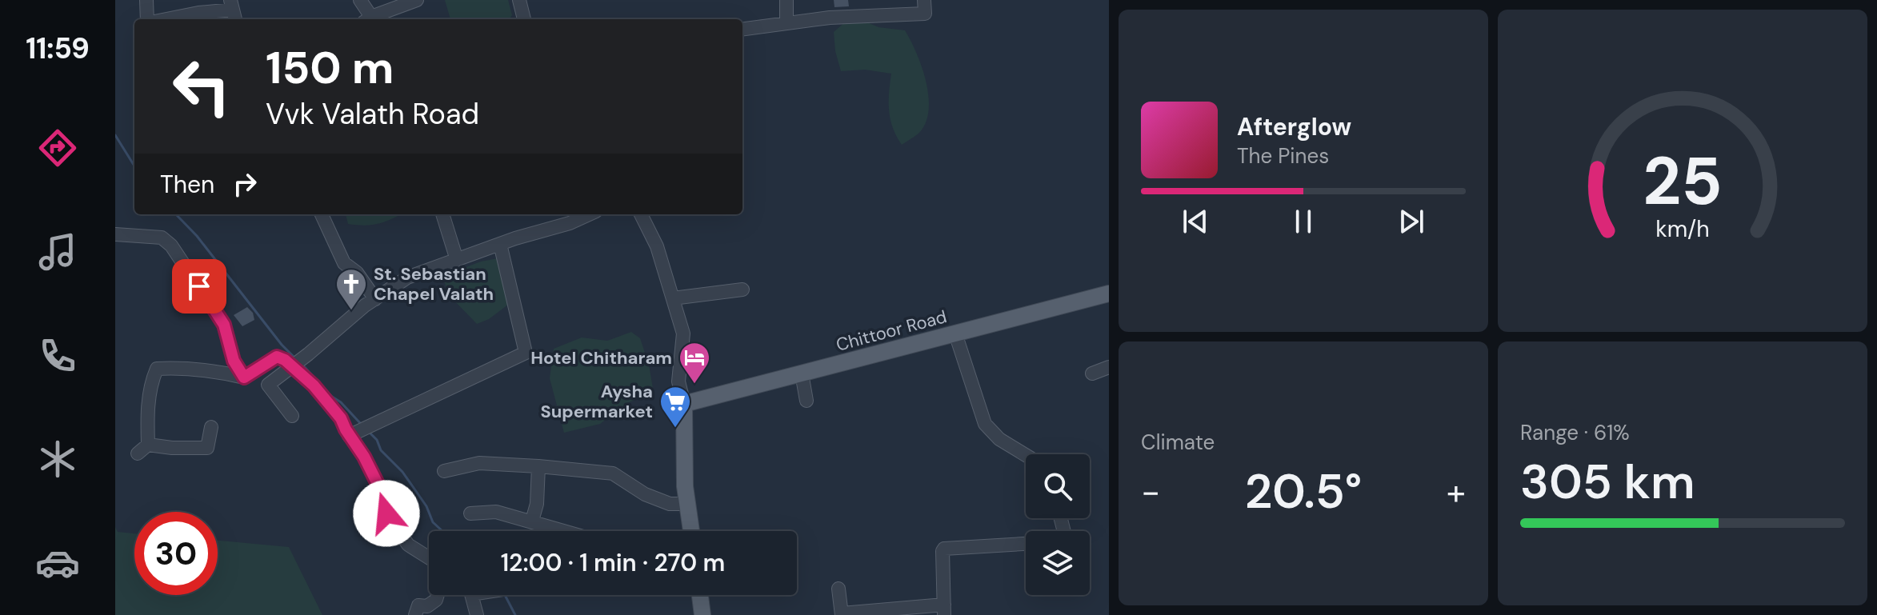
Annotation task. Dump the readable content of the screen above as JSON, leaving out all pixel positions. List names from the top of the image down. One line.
{"streets":{"main road":["Chittoor Road"]},"places":{"church":["St. Sebastian Chapel Valath"],"hotel":["Hotel Chitharam"],"supermarket":["Aysha Supermarket"]},"page":{"tabs":"11:59","turn":["150 m","Vvk Valath Road"],"song":["Afterglow","The Pines"],"then":"Then","tile":["Climate",["Range · 61%","305 km"]],"heat":["−","20.5°","+"],"limit":"30","trip":"12:00 · 1 min · 270 m","gauge":["25","km/h"]}}
